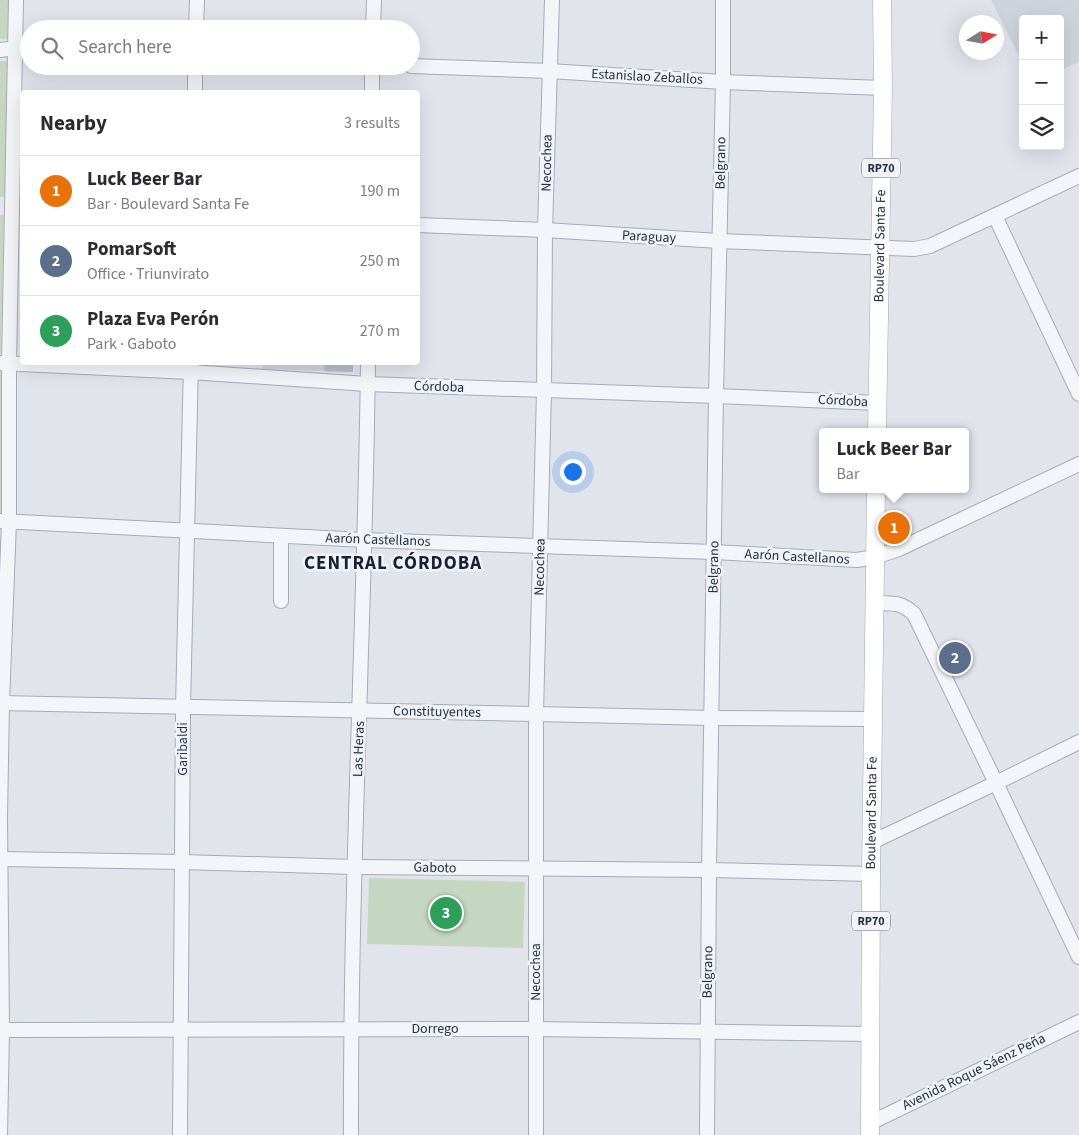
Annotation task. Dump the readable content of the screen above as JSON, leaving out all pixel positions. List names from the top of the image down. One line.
{"streets":{"main road":["RP70","Boulevard Santa Fe"],"street":["Estanislao Zeballos","Necochea","Belgrano","Paraguay","Córdoba","Aarón Castellanos","Constituyentes","Garibaldi","Las Heras","Gaboto","Dorrego","Avenida Roque Sáenz Peña"]},"crossings":[["Estanislao Zeballos","Necochea"],["Estanislao Zeballos","Belgrano"],["Estanislao Zeballos","Boulevard Santa Fe"],["Necochea","Paraguay"],["Necochea","Córdoba"],["Necochea","Aarón Castellanos"],["Necochea","Constituyentes"],["Necochea","Gaboto"],["Necochea","Dorrego"],["Belgrano","Paraguay"],["Belgrano","Córdoba"],["Belgrano","Aarón Castellanos"],["Belgrano","Constituyentes"],["Belgrano","Gaboto"],["Belgrano","Dorrego"],["Paraguay","Boulevard Santa Fe"],["Boulevard Santa Fe","Córdoba"],["Boulevard Santa Fe","Aarón Castellanos"],["Boulevard Santa Fe","Constituyentes"],["Boulevard Santa Fe","Gaboto"],["Boulevard Santa Fe","Dorrego"],["Boulevard Santa Fe","Avenida Roque Sáenz Peña"],["Córdoba","Garibaldi"],["Córdoba","Las Heras"],["Aarón Castellanos","Garibaldi"],["Aarón Castellanos","Las Heras"],["Constituyentes","Garibaldi"],["Constituyentes","Las Heras"],["Garibaldi","Gaboto"],["Garibaldi","Dorrego"],["Las Heras","Gaboto"],["Las Heras","Dorrego"]],"districts":["CENTRAL CÓRDOBA"],"north":"right","page":{"map_buttons":["+","−"],"search":"Search here","heading":["Nearby","3 results"],"list":[{"mark":"1","name":"Luck Beer Bar","note":"Bar · Boulevard Santa Fe","value":"190 m"},{"mark":"2","name":"PomarSoft","note":"Office · Triunvirato","value":"250 m"},{"mark":"3","name":"Plaza Eva Perón","note":"Park · Gaboto","value":"270 m"}],"popup":["Luck Beer Bar","Bar"],"pins":["1","2","3"]}}
